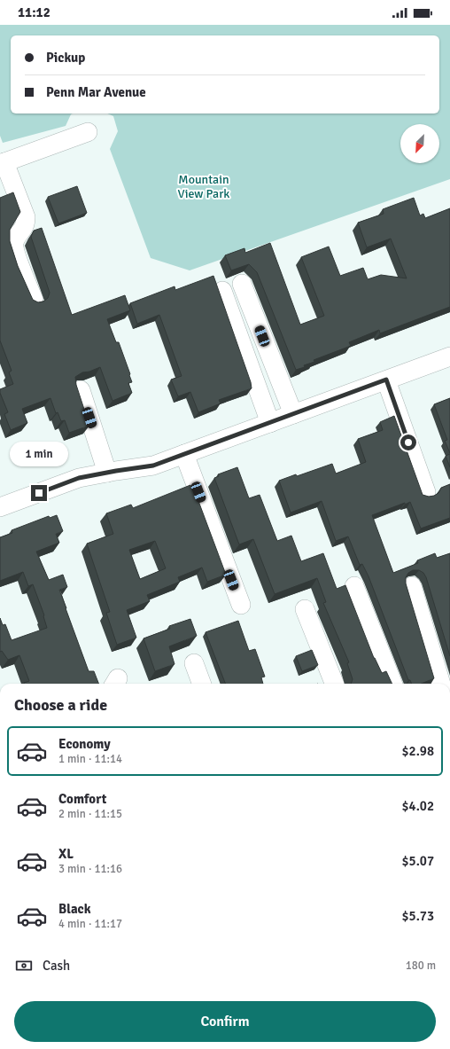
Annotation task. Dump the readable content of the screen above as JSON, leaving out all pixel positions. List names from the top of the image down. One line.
{"parks":["Mountain View Park"],"north":"bottom left","page":{"status":"11:12","banner":["Pickup","Penn Mar Avenue"],"bubble":"1 min","heading":"Choose a ride","list":[{"name":"Economy","note":"1 min · 11:14","value":"$2.98"},{"name":"Comfort","note":"2 min · 11:15","value":"$4.02"},{"name":"XL","note":"3 min · 11:16","value":"$5.07"},{"name":"Black","note":"4 min · 11:17","value":"$5.73"}],"pay":["Cash","180 m"],"buttons":"Confirm"}}
